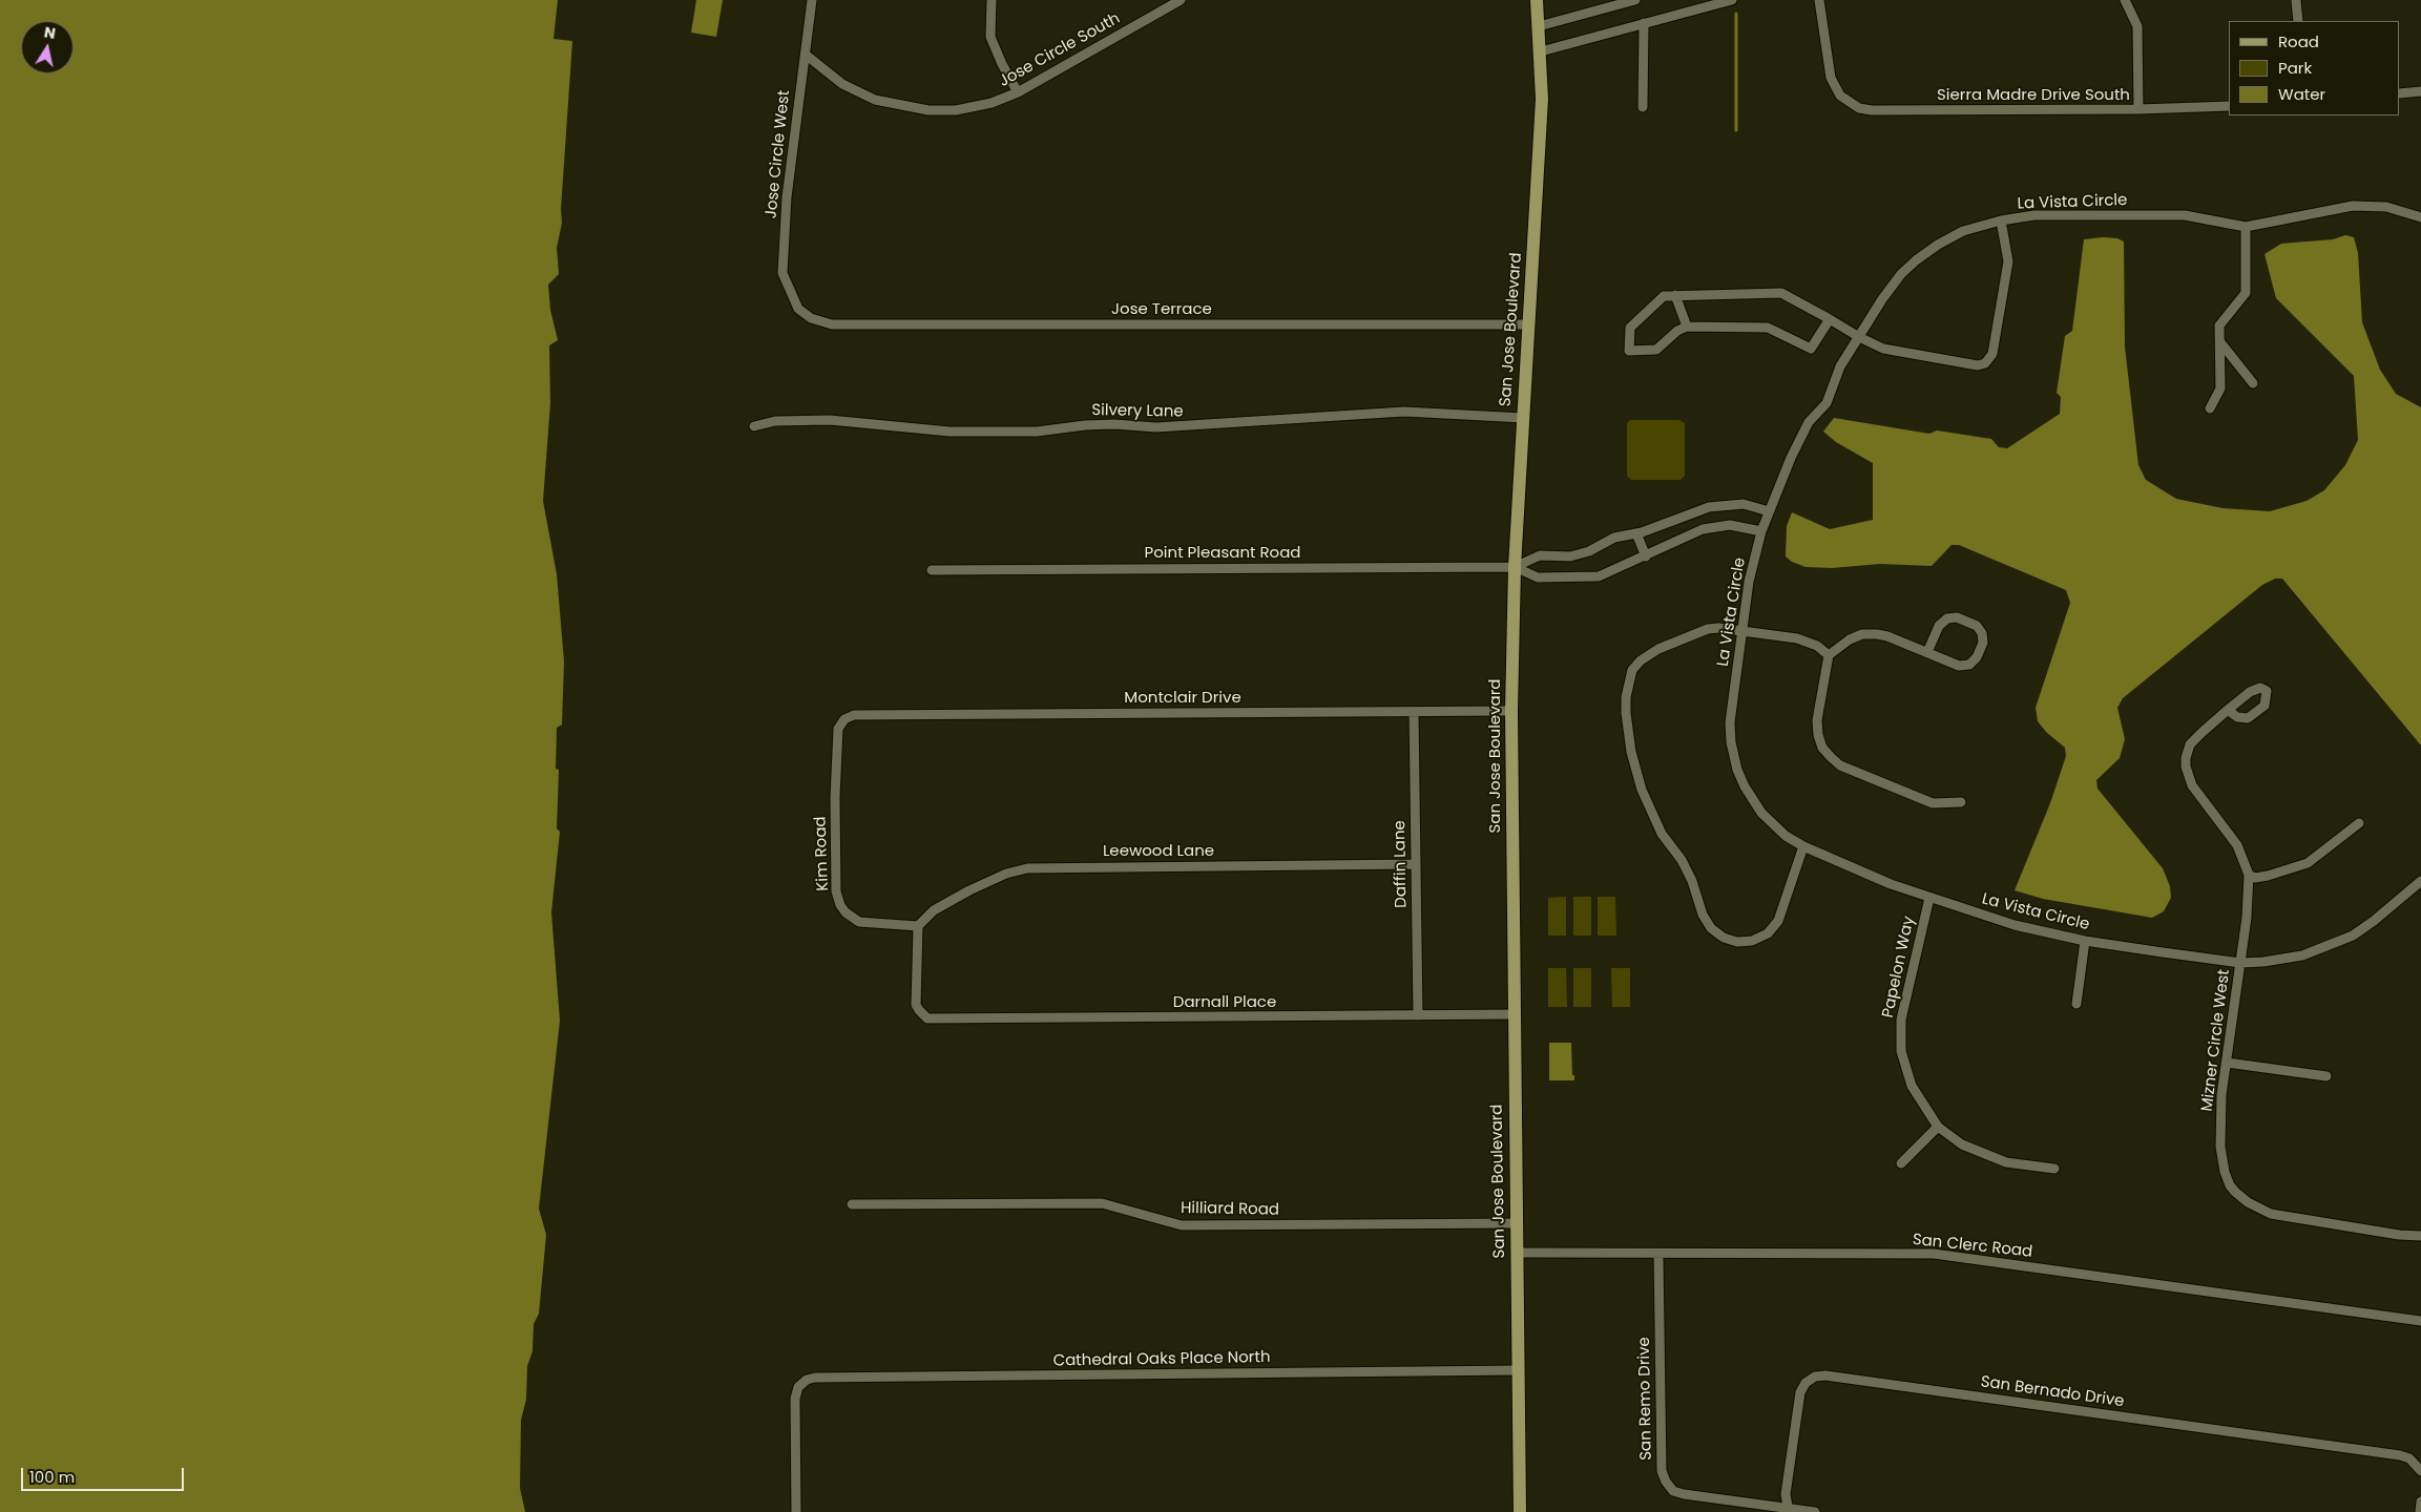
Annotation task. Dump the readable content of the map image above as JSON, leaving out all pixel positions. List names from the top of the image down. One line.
{"streets":{"main road":["San Jose Boulevard"],"street":["Jose Circle South","Sierra Madre Drive South","Jose Circle West","La Vista Circle","Jose Terrace","Silvery Lane","Point Pleasant Road","Montclair Drive","Leewood Lane","Kim Road","Daffin Lane","Papelon Way","Darnall Place","Mizner Circle West","Hilliard Road","San Clerc Road","Cathedral Oaks Place North","San Bernado Drive","San Remo Drive"]},"crossings":[["Jose Circle South","Jose Circle West"],["Jose Circle West","Jose Terrace"],["La Vista Circle","Point Pleasant Road"],["La Vista Circle","Papelon Way"],["La Vista Circle","Mizner Circle West"],["Jose Terrace","San Jose Boulevard"],["San Jose Boulevard","Silvery Lane"],["San Jose Boulevard","Point Pleasant Road"],["San Jose Boulevard","Montclair Drive"],["San Jose Boulevard","Darnall Place"],["San Jose Boulevard","Hilliard Road"],["San Jose Boulevard","San Clerc Road"],["San Jose Boulevard","Cathedral Oaks Place North"],["Montclair Drive","Kim Road"],["Montclair Drive","Daffin Lane"],["Leewood Lane","Kim Road"],["Leewood Lane","Daffin Lane"],["Leewood Lane","Darnall Place"],["Kim Road","Darnall Place"],["Daffin Lane","Darnall Place"],["San Clerc Road","San Remo Drive"],["San Bernado Drive","San Remo Drive"]],"legend":["Road","Park","Water"],"scale_bar":"100 m","north":"top"}
